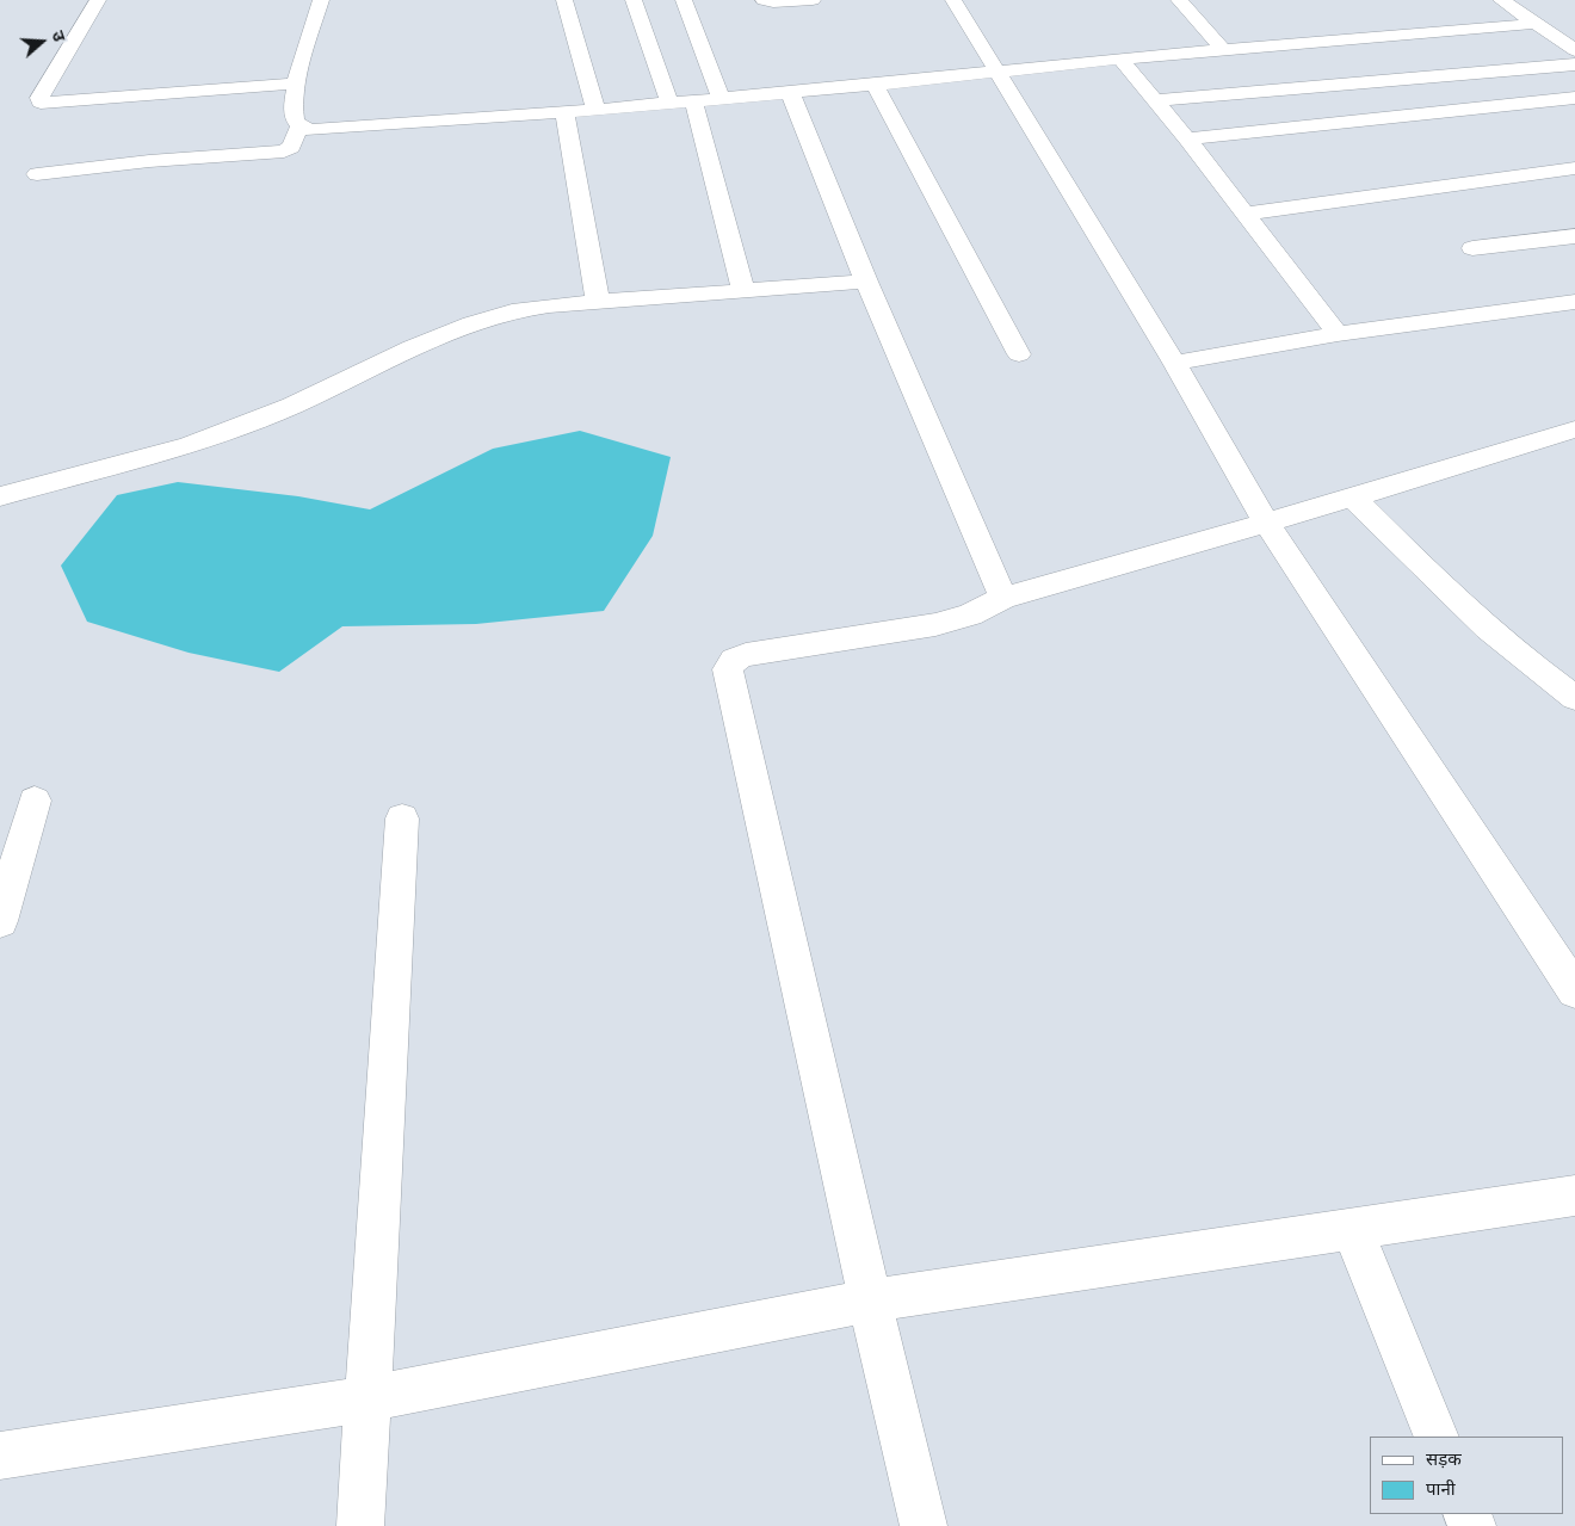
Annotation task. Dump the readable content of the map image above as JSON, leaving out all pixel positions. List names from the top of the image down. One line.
{"legend":["सड़क","पानी"],"north":"right"}
